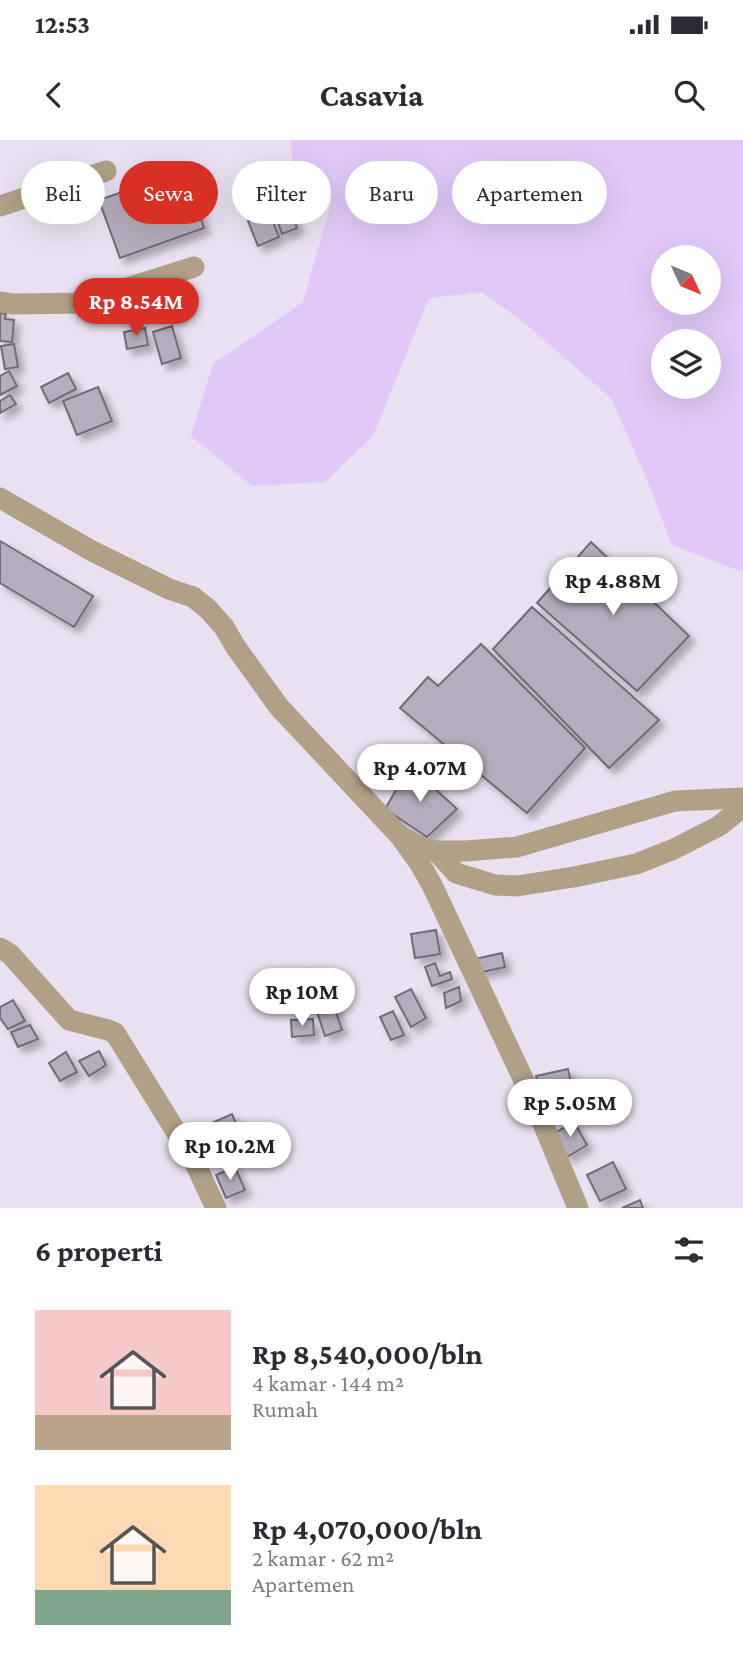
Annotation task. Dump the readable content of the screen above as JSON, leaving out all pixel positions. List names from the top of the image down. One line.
{"north":"bottom right","page":{"status":"12:53","header":"Casavia","chip":["Beli","Sewa","Filter","Baru","Apartemen"],"price":["Rp 8.54M","Rp 4.88M","Rp 4.07M","Rp 10M","Rp 5.05M","Rp 10.2M"],"heading":"6 properti","list":[{"name":"Rp 8,540,000/bln","note":"4 kamar · 144 m² · Rumah"},{"name":"Rp 4,070,000/bln","note":"2 kamar · 62 m² · Apartemen"}]}}
